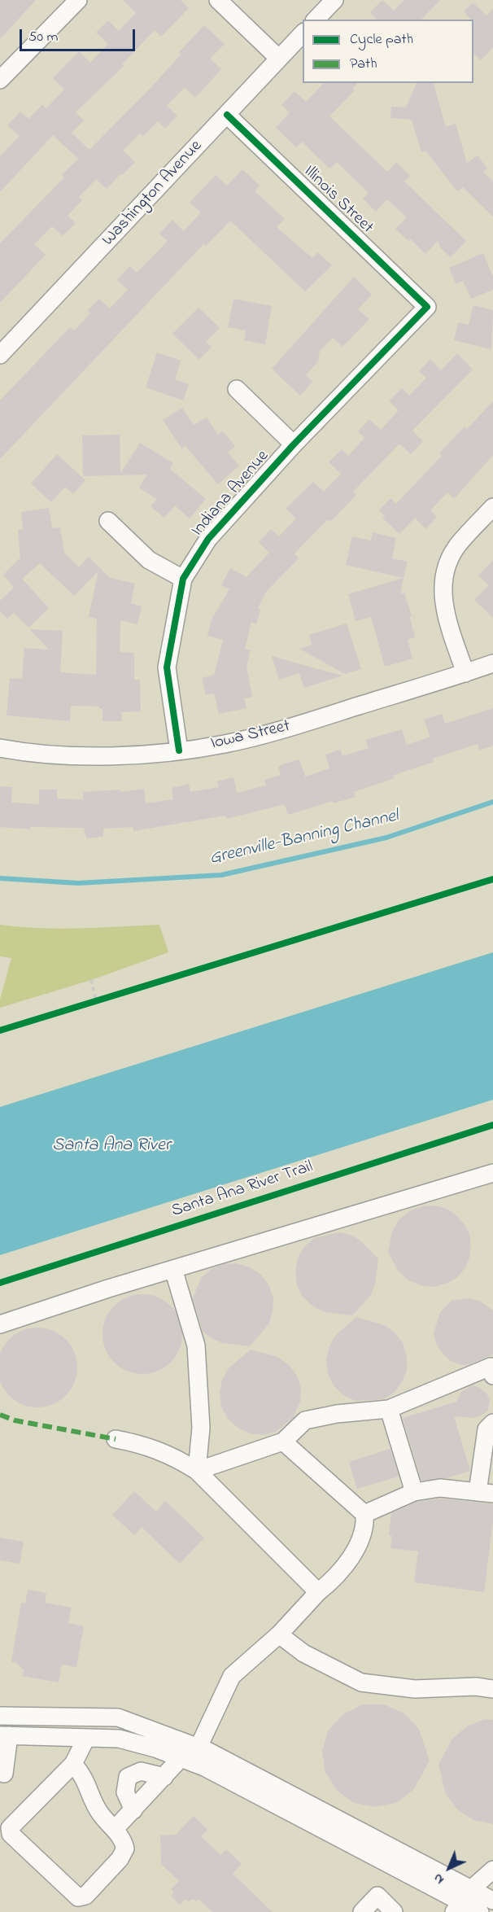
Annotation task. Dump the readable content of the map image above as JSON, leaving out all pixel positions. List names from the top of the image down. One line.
{"streets":{"street":["Washington Avenue","Illinois Street","Indiana Avenue","Iowa Street"],"cycle path":["Santa Ana River Trail"]},"crossings":[["Washington Avenue","Illinois Street"],["Illinois Street","Indiana Avenue"],["Indiana Avenue","Iowa Street"]],"water":["Greenville-Banning Channel","Santa Ana River"],"legend":["Cycle path","Path"],"scale_bar":"50 m","north":"bottom left"}
